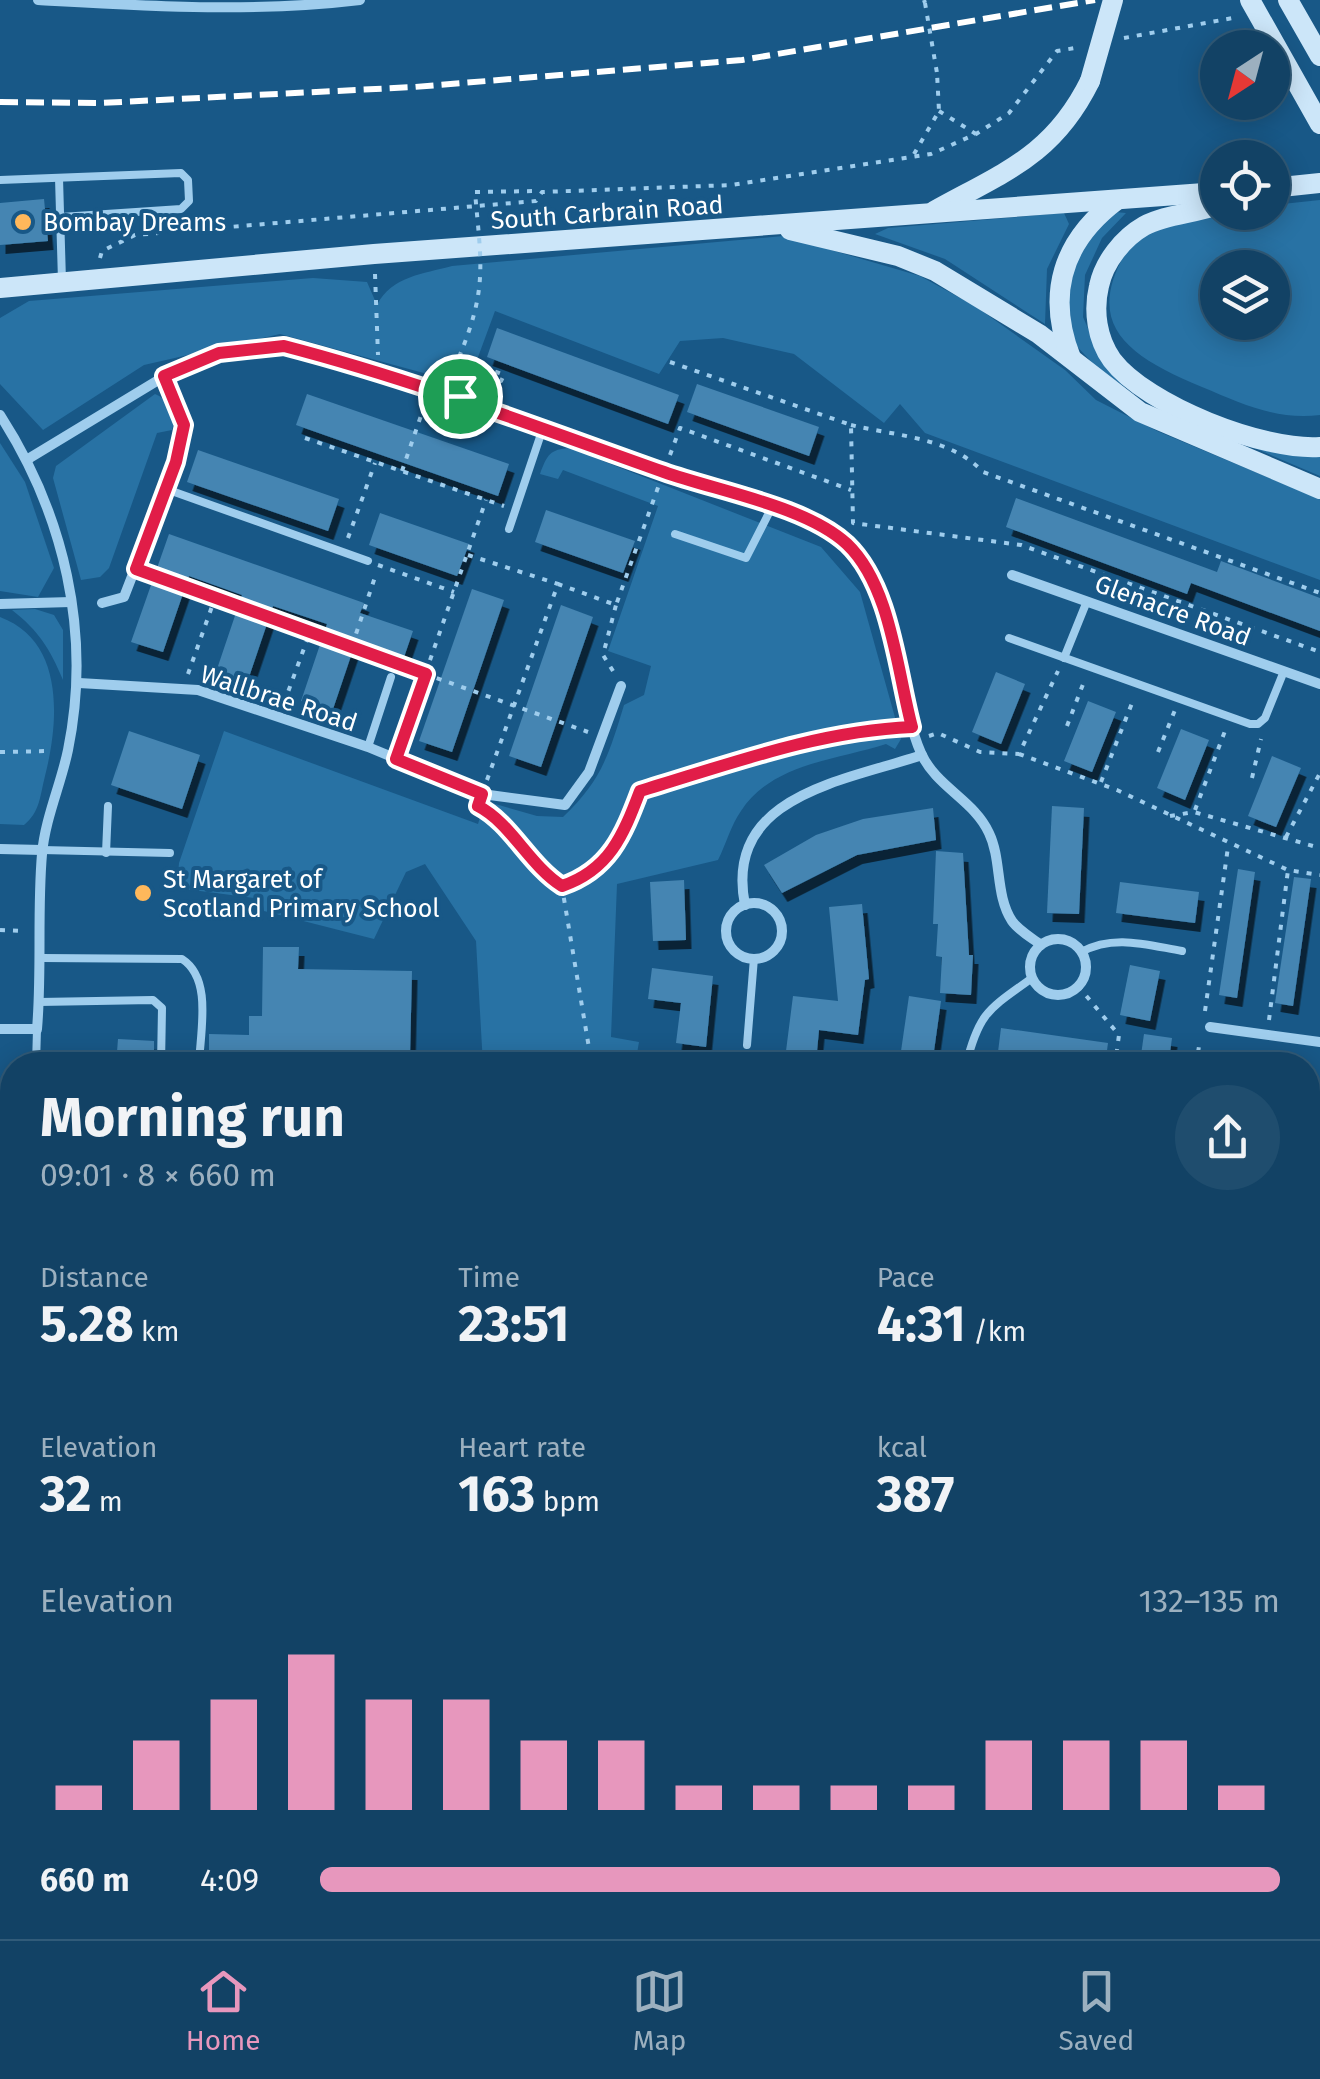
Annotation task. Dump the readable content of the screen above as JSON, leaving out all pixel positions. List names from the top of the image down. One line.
{"streets":{"main road":["South Carbrain Road"],"street":["Glenacre Road","Wallbrae Road"]},"places":["Bombay Dreams","St Margaret of Scotland Primary School"],"north":"bottom left","page":{"heading":["Morning run","09:01 · 8 × 660 m"],"stats":[["Distance","5.28 km"],["Time","23:51"],["Pace","4:31 /km"],["Elevation","32 m"],["Heart rate","163 bpm"],["kcal","387"]],"chart":["Elevation","132–135 m"],"list":[{"name":"660 m","note":"4:09"}],"tabs":["Home","Map","Saved"]}}
